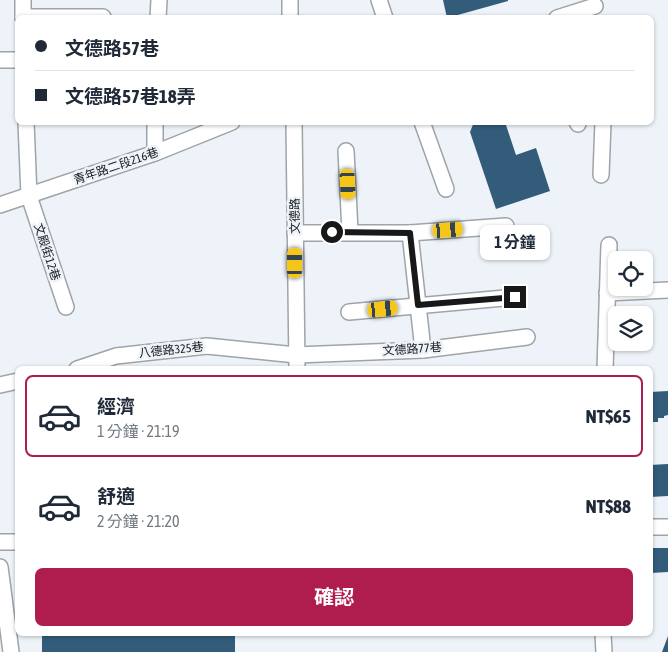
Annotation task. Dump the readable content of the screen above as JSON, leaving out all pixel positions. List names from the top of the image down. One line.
{"streets":{"street":["青年路二段216巷","文德路","文殿街12巷","文德路77巷","八德路325巷"]},"crossings":[["青年路二段216巷","文殿街12巷"],["文德路","文德路77巷"],["文德路","八德路325巷"],["文德路77巷","八德路325巷"]],"page":{"banner":["文德路57巷","文德路57巷18弄"],"bubble":"1 分鐘","list":[{"name":"經濟","note":"1 分鐘 · 21:19","value":"NT$65"},{"name":"舒適","note":"2 分鐘 · 21:20","value":"NT$88"}],"buttons":"確認"}}
